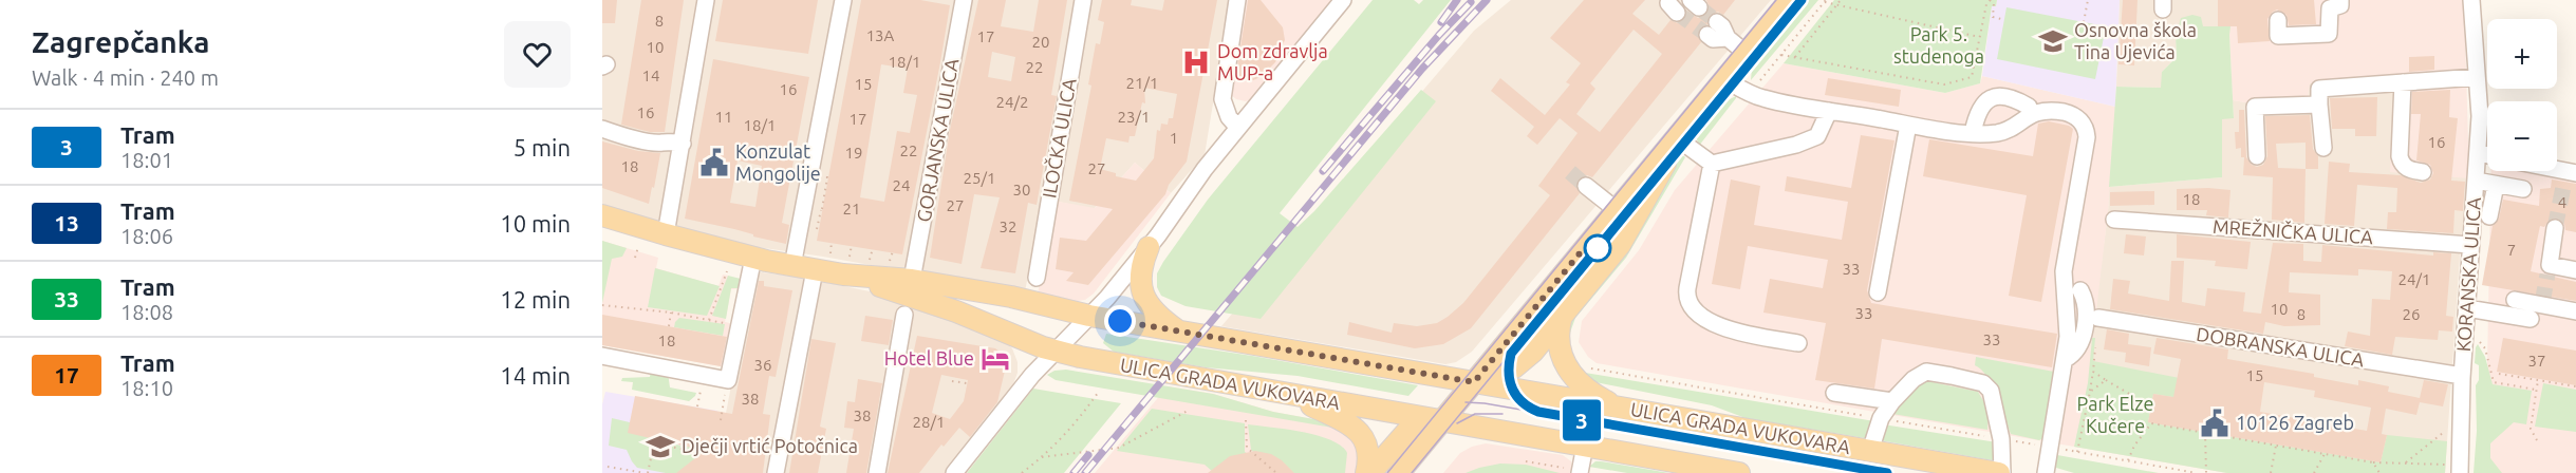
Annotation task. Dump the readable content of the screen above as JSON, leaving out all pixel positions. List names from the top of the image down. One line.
{"streets":{"main road":["ULICA GRADA VUKOVARA"],"street":["ILOČKA ULICA","GORJANSKA ULICA","MREŽNIČKA ULICA","KORANSKA ULICA","DOBRANSKA ULICA"]},"crossings":[["GORJANSKA ULICA","ULICA GRADA VUKOVARA"],["MREŽNIČKA ULICA","KORANSKA ULICA"],["KORANSKA ULICA","DOBRANSKA ULICA"]],"parks":["Park 5. studenoga","Park Elze Kučere"],"places":{"school or university":["Osnovna škola Tina Ujevića","Dječji vrtić Potočnica"],"hospital":["Dom zdravlja MUP-a"],"public building":["Konzulat Mongolije","10126 Zagreb"],"hotel":["Hotel Blue"]},"lines":["tram line 3"],"house_numbers":["8","13A","17","20","10","18/1","22","14","21/1","15","16","24/2","16","11","23/1","17","18/1","1","16","22","19","18","27","25/1","24","30","18","4","27","21","32","7","33","24/1","10","33","8","26","33","18","37","36","15","38","38","28/1"],"page":{"heading":["Zagrepčanka","Walk · 4 min · 240 m"],"on_map":"3","map_buttons":["+","−"],"list":[{"mark":"3","name":"Tram","note":"18:01","value":"5 min"},{"mark":"13","name":"Tram","note":"18:06","value":"10 min"},{"mark":"33","name":"Tram","note":"18:08","value":"12 min"},{"mark":"17","name":"Tram","note":"18:10","value":"14 min"}]}}
